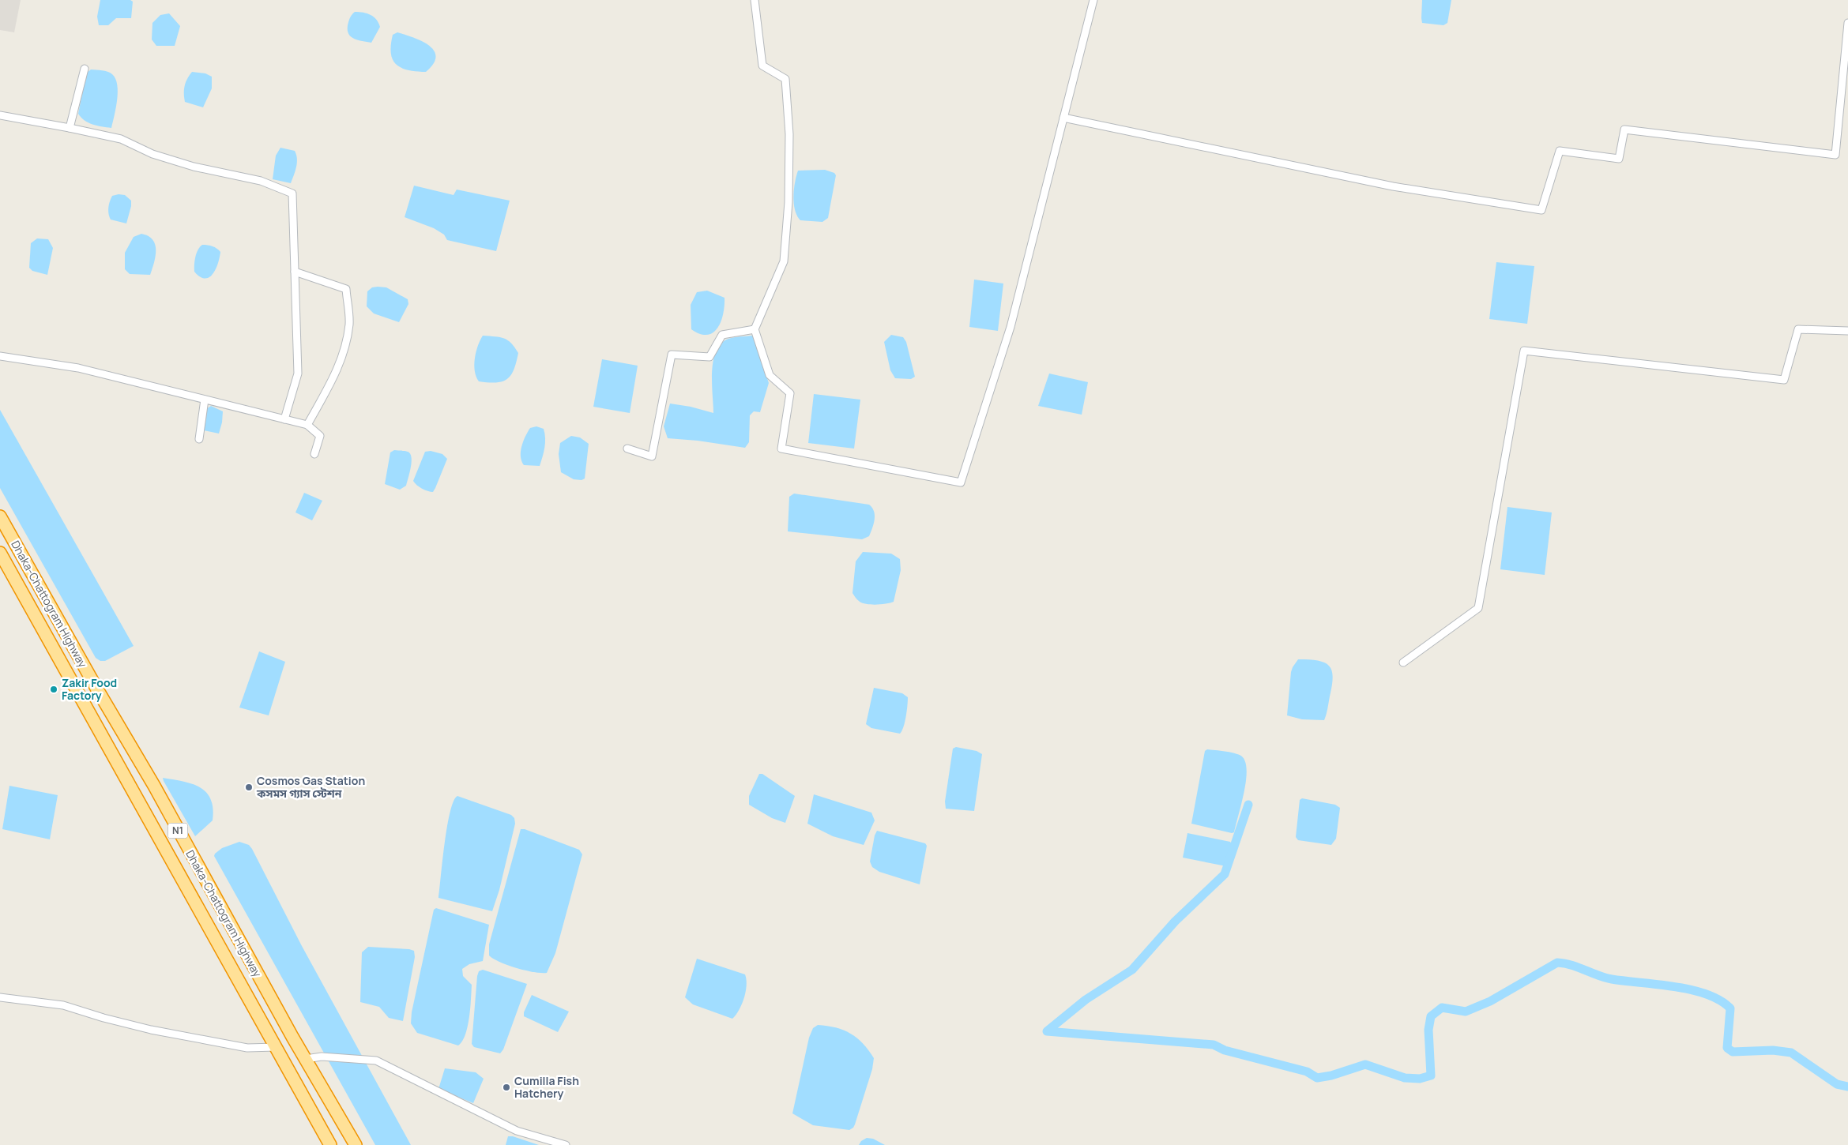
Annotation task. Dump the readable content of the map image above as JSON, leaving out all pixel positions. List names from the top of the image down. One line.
{"streets":{"highway":["Dhaka-Chattogram Highway","N1"]},"places":["Zakir Food Factory","Cosmos Gas Station কসমস গ্যাস স্টেশন","Cumilla Fish Hatchery"]}
